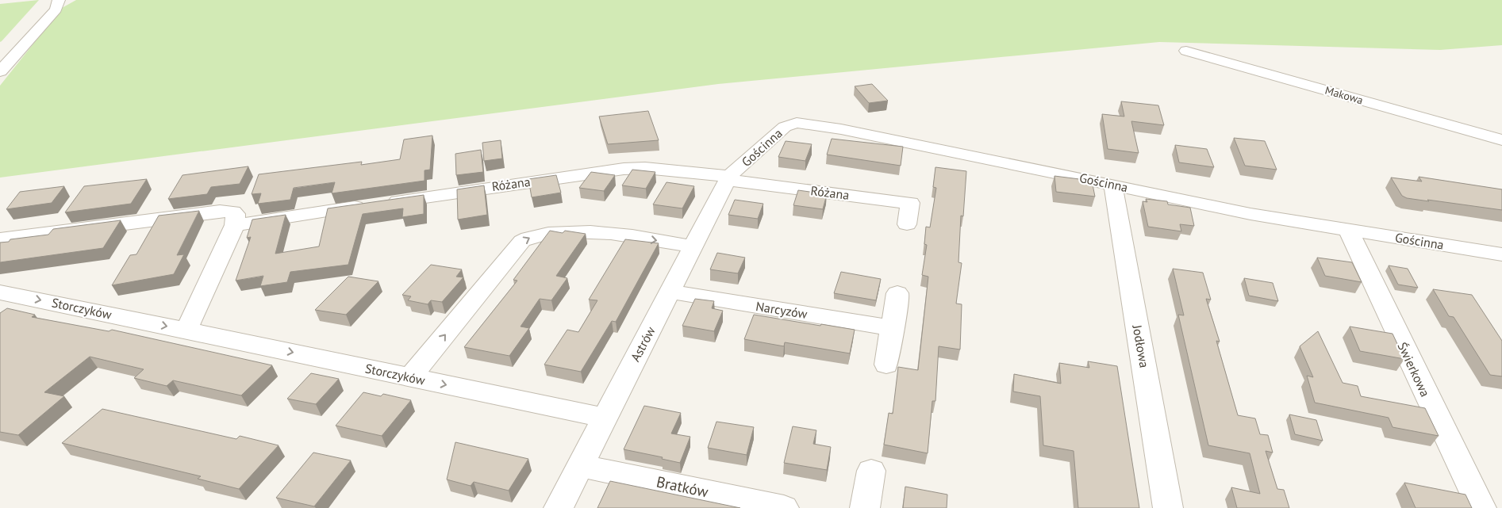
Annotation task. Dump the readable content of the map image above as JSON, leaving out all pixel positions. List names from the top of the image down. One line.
{"streets":{"street":["Makowa","Gościnna","Różana","Storczyków","Narcyzów","Astrów","Jodłowa","Świerkowa","Bratków"]},"crossings":[["Gościnna","Różana"],["Gościnna","Astrów"],["Gościnna","Jodłowa"],["Gościnna","Świerkowa"],["Różana","Astrów"],["Storczyków","Astrów"],["Narcyzów","Astrów"],["Astrów","Bratków"]]}
